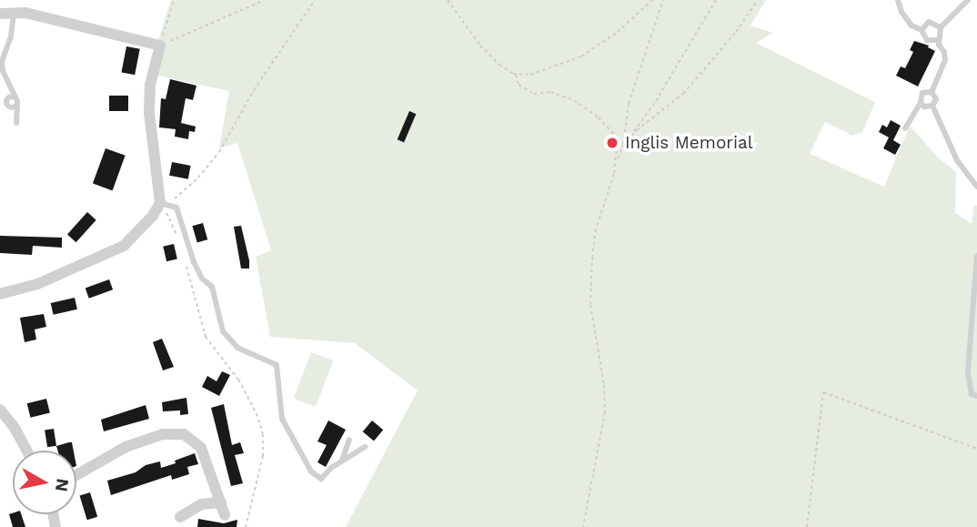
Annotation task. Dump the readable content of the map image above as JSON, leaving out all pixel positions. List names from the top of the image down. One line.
{"places":["Inglis Memorial"],"north":"right"}
